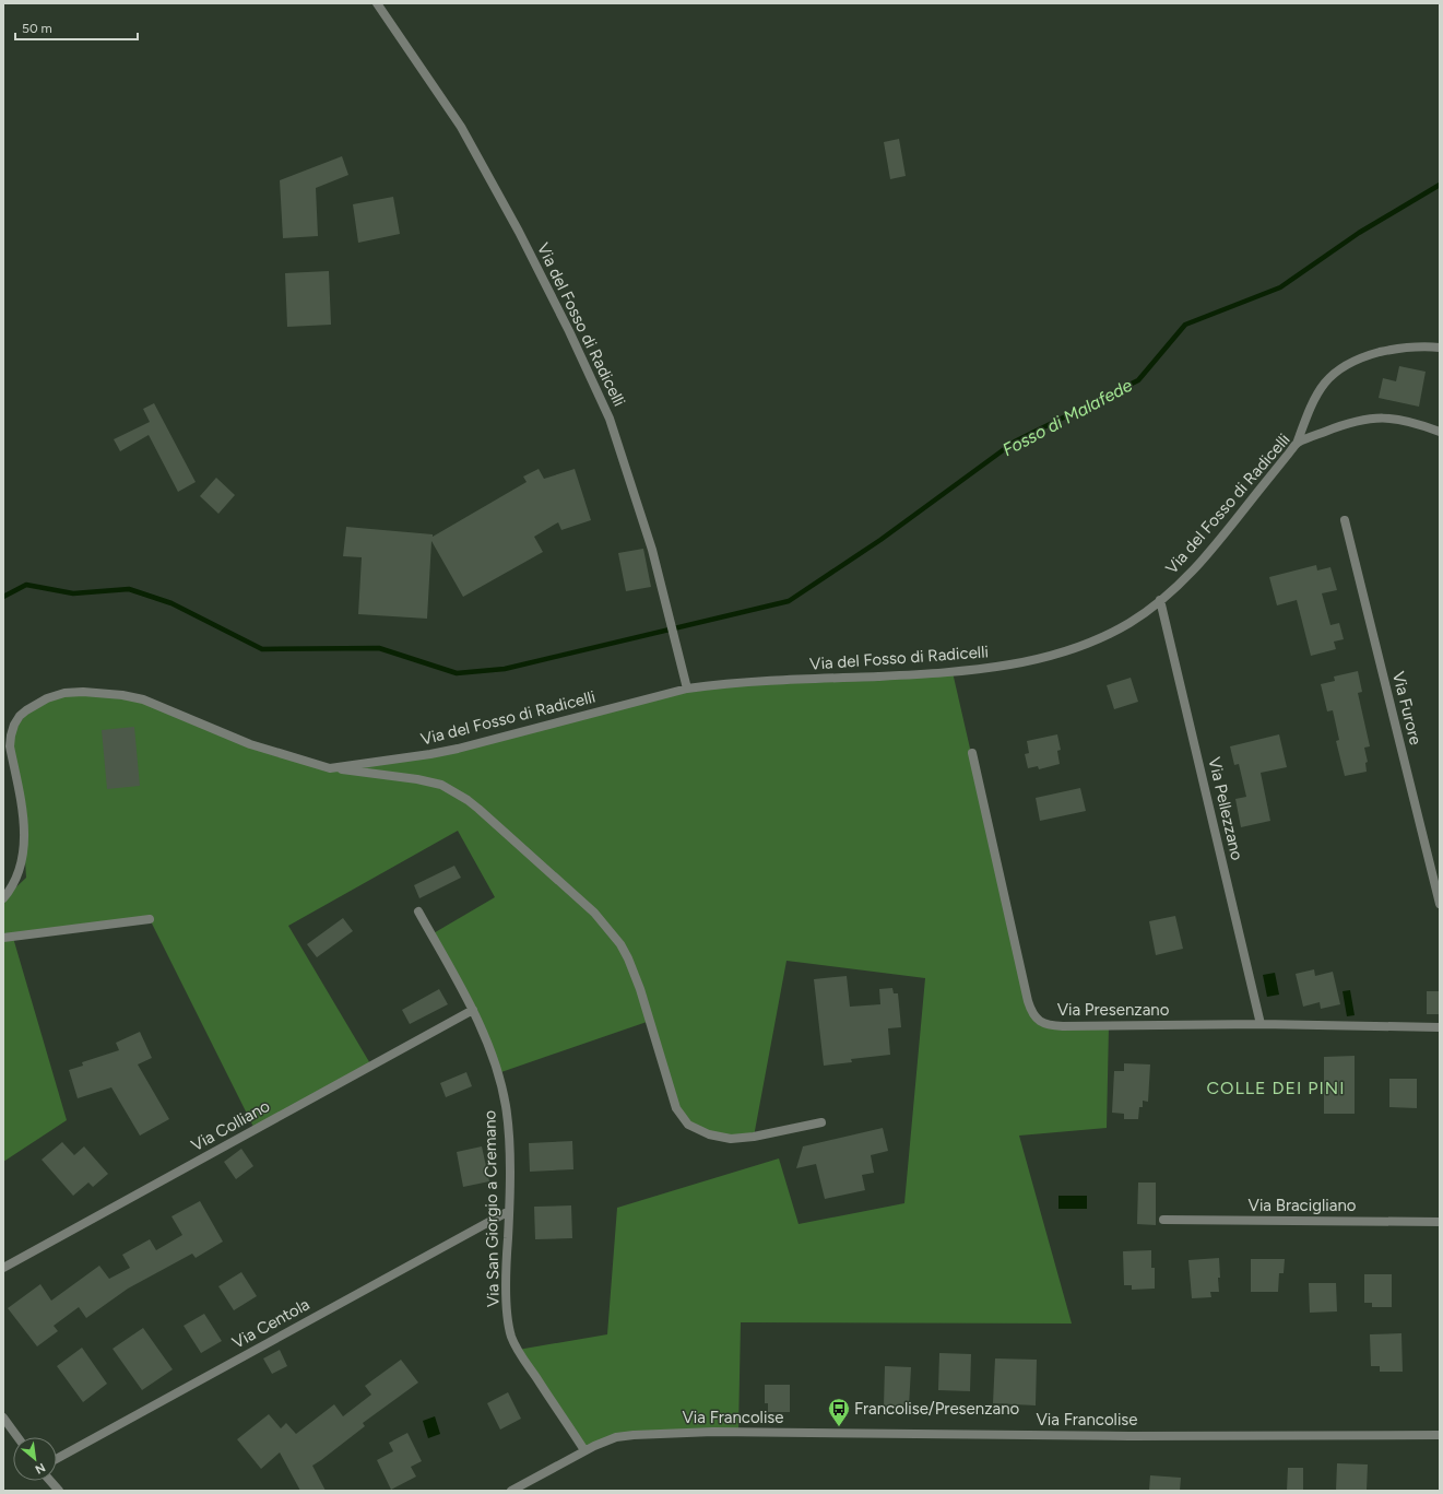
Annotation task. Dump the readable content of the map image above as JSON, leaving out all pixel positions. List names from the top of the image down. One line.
{"streets":{"street":["Via del Fosso di Radicelli","Via Furore","Via Pellezzano","Via Presenzano","Via Colliano","Via Bracigliano","Via San Giorgio a Cremano","Via Centola","Via Francolise"]},"crossings":[["Via del Fosso di Radicelli","Via Pellezzano"],["Via Pellezzano","Via Presenzano"],["Via Colliano","Via San Giorgio a Cremano"],["Via San Giorgio a Cremano","Via Centola"],["Via San Giorgio a Cremano","Via Francolise"]],"districts":["COLLE DEI PINI"],"water":["Fosso di Malafede"],"places":{"bus stop":["Francolise/Presenzano"]},"scale_bar":"50 m","north":"bottom right"}
